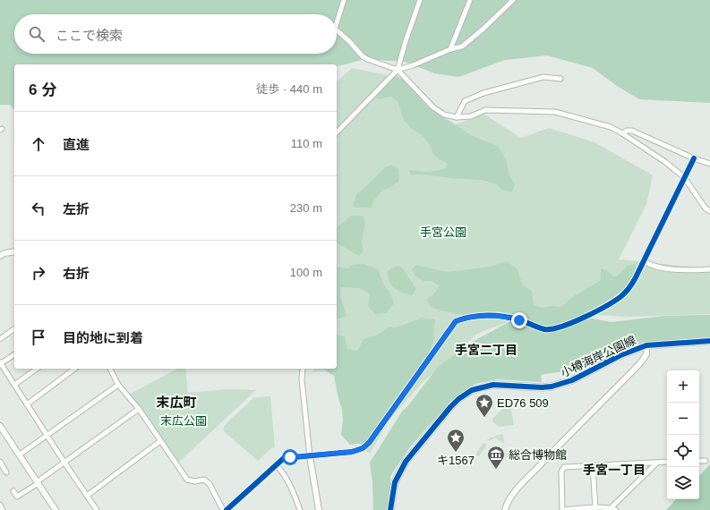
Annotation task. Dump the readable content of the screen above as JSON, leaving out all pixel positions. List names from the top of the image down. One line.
{"streets":{"main road":["小樽海岸公園線"]},"districts":["手宮二丁目","末広町","手宮一丁目"],"parks":["手宮公園","末広公園"],"places":{"place":["ED76 509","キ1567"],"museum":["総合博物館"]},"page":{"search":"ここで検索","heading":["6 分","徒歩 · 440 m"],"list":[["直進","110 m"],["左折","230 m"],["右折","100 m"],"目的地に到着"],"map_buttons":["+","−"]}}
